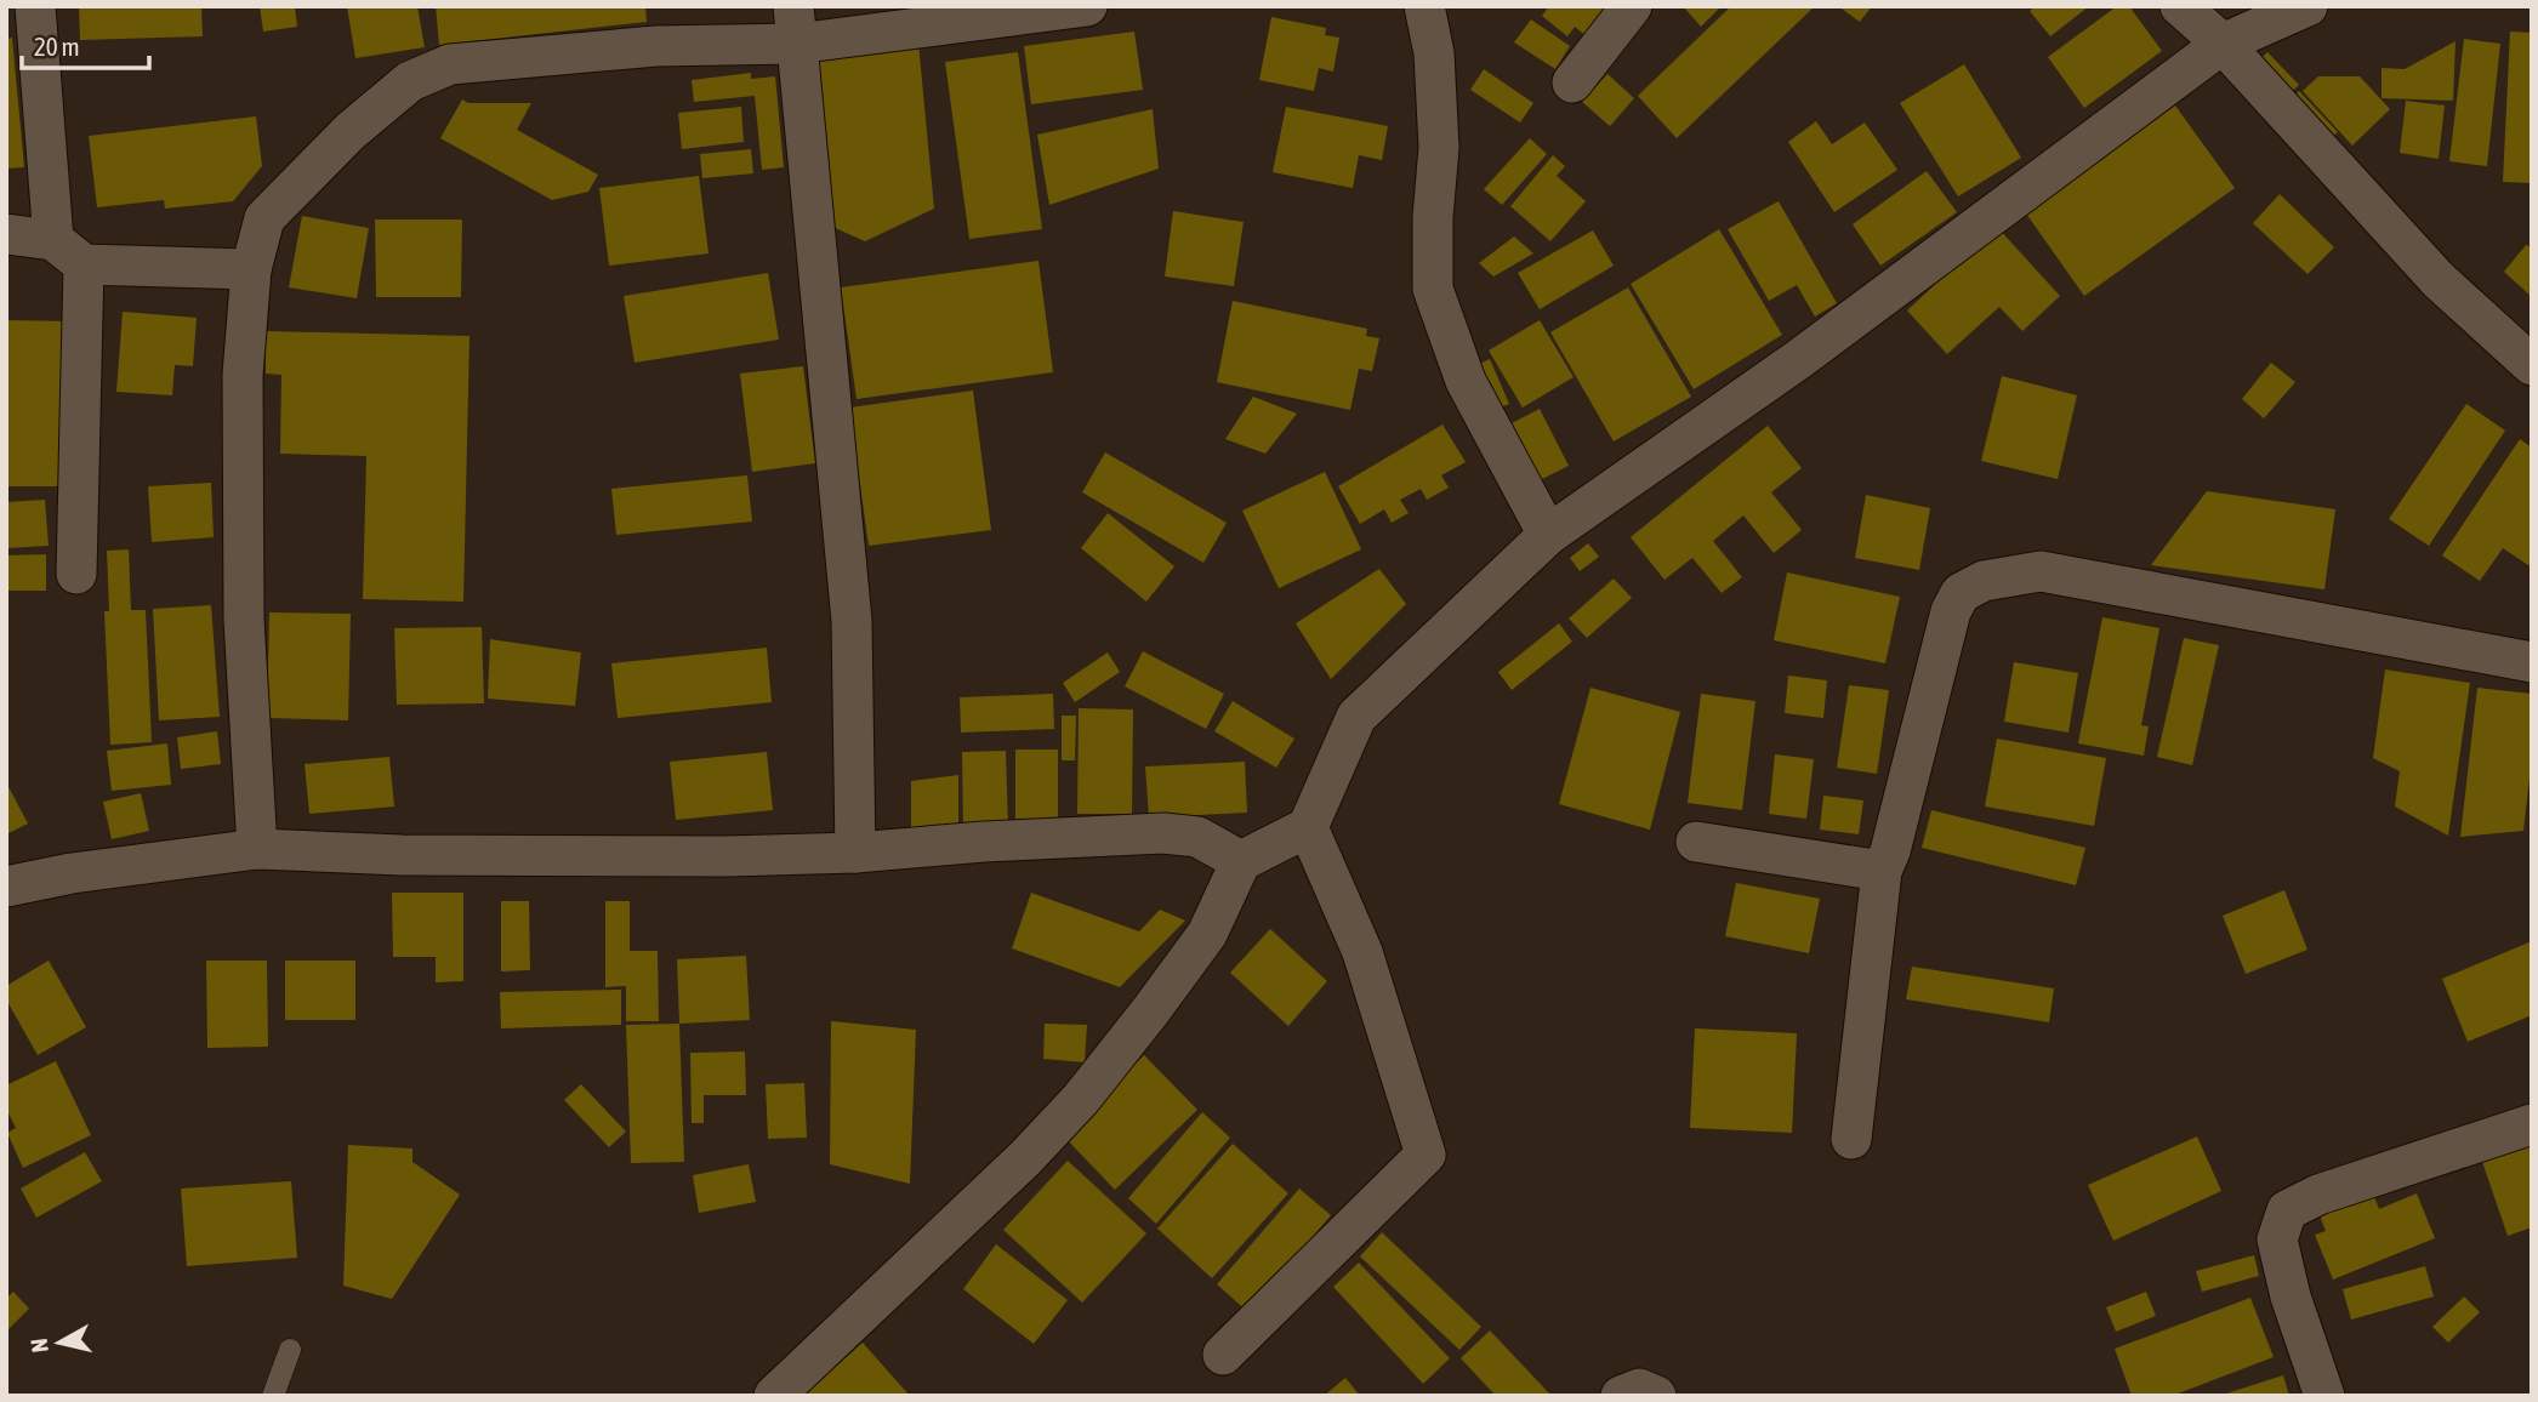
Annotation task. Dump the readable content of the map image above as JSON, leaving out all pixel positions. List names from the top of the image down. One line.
{"scale_bar":"20 m","north":"left"}
